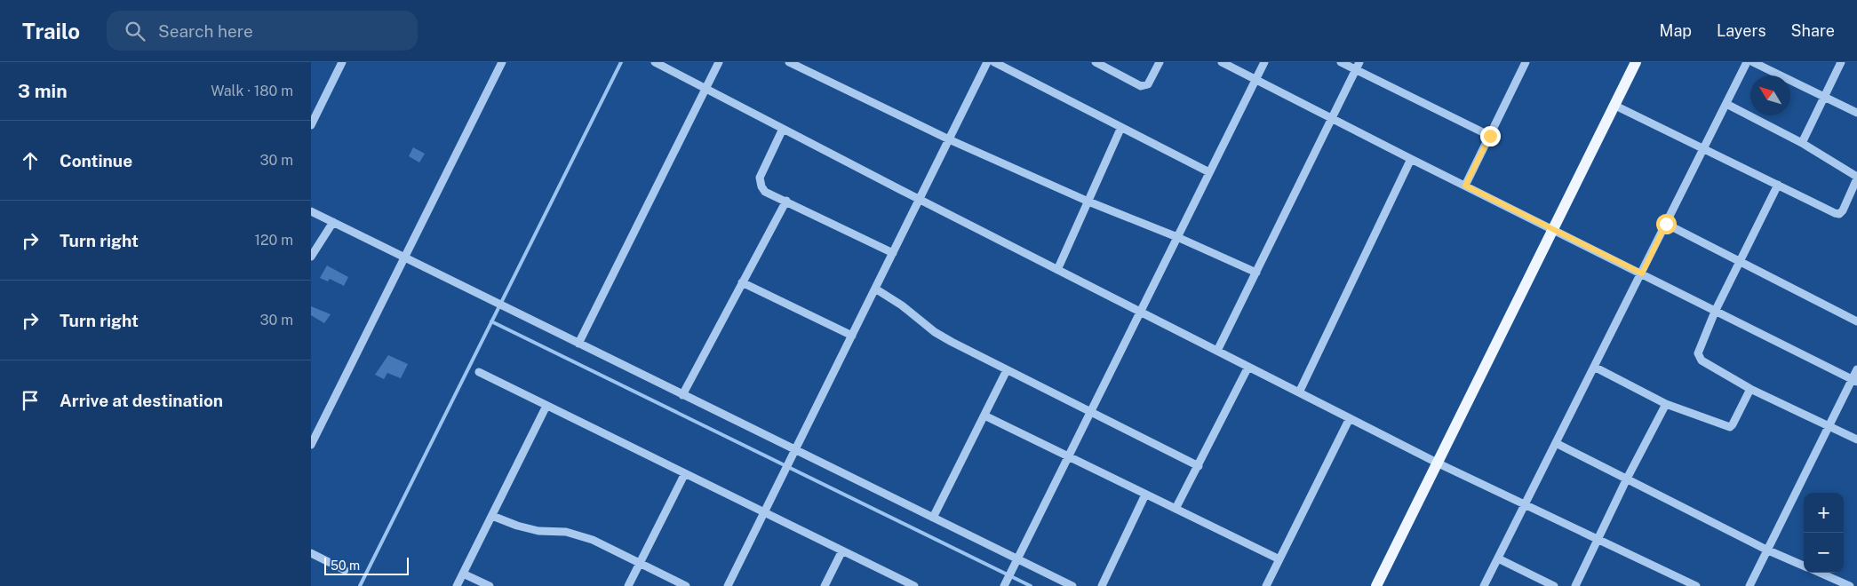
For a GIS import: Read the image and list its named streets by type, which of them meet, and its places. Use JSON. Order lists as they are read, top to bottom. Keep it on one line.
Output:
{"scale_bar":"50 m","north":"top left","page":{"header":"Trailo","search":"Search here","nav":["Map","Layers","Share"],"heading":["3 min","Walk · 180 m"],"list":[["Continue","30 m"],["Turn right","120 m"],["Turn right","30 m"],"Arrive at destination"],"map_buttons":["+","−"],"scale":"50 m"}}
